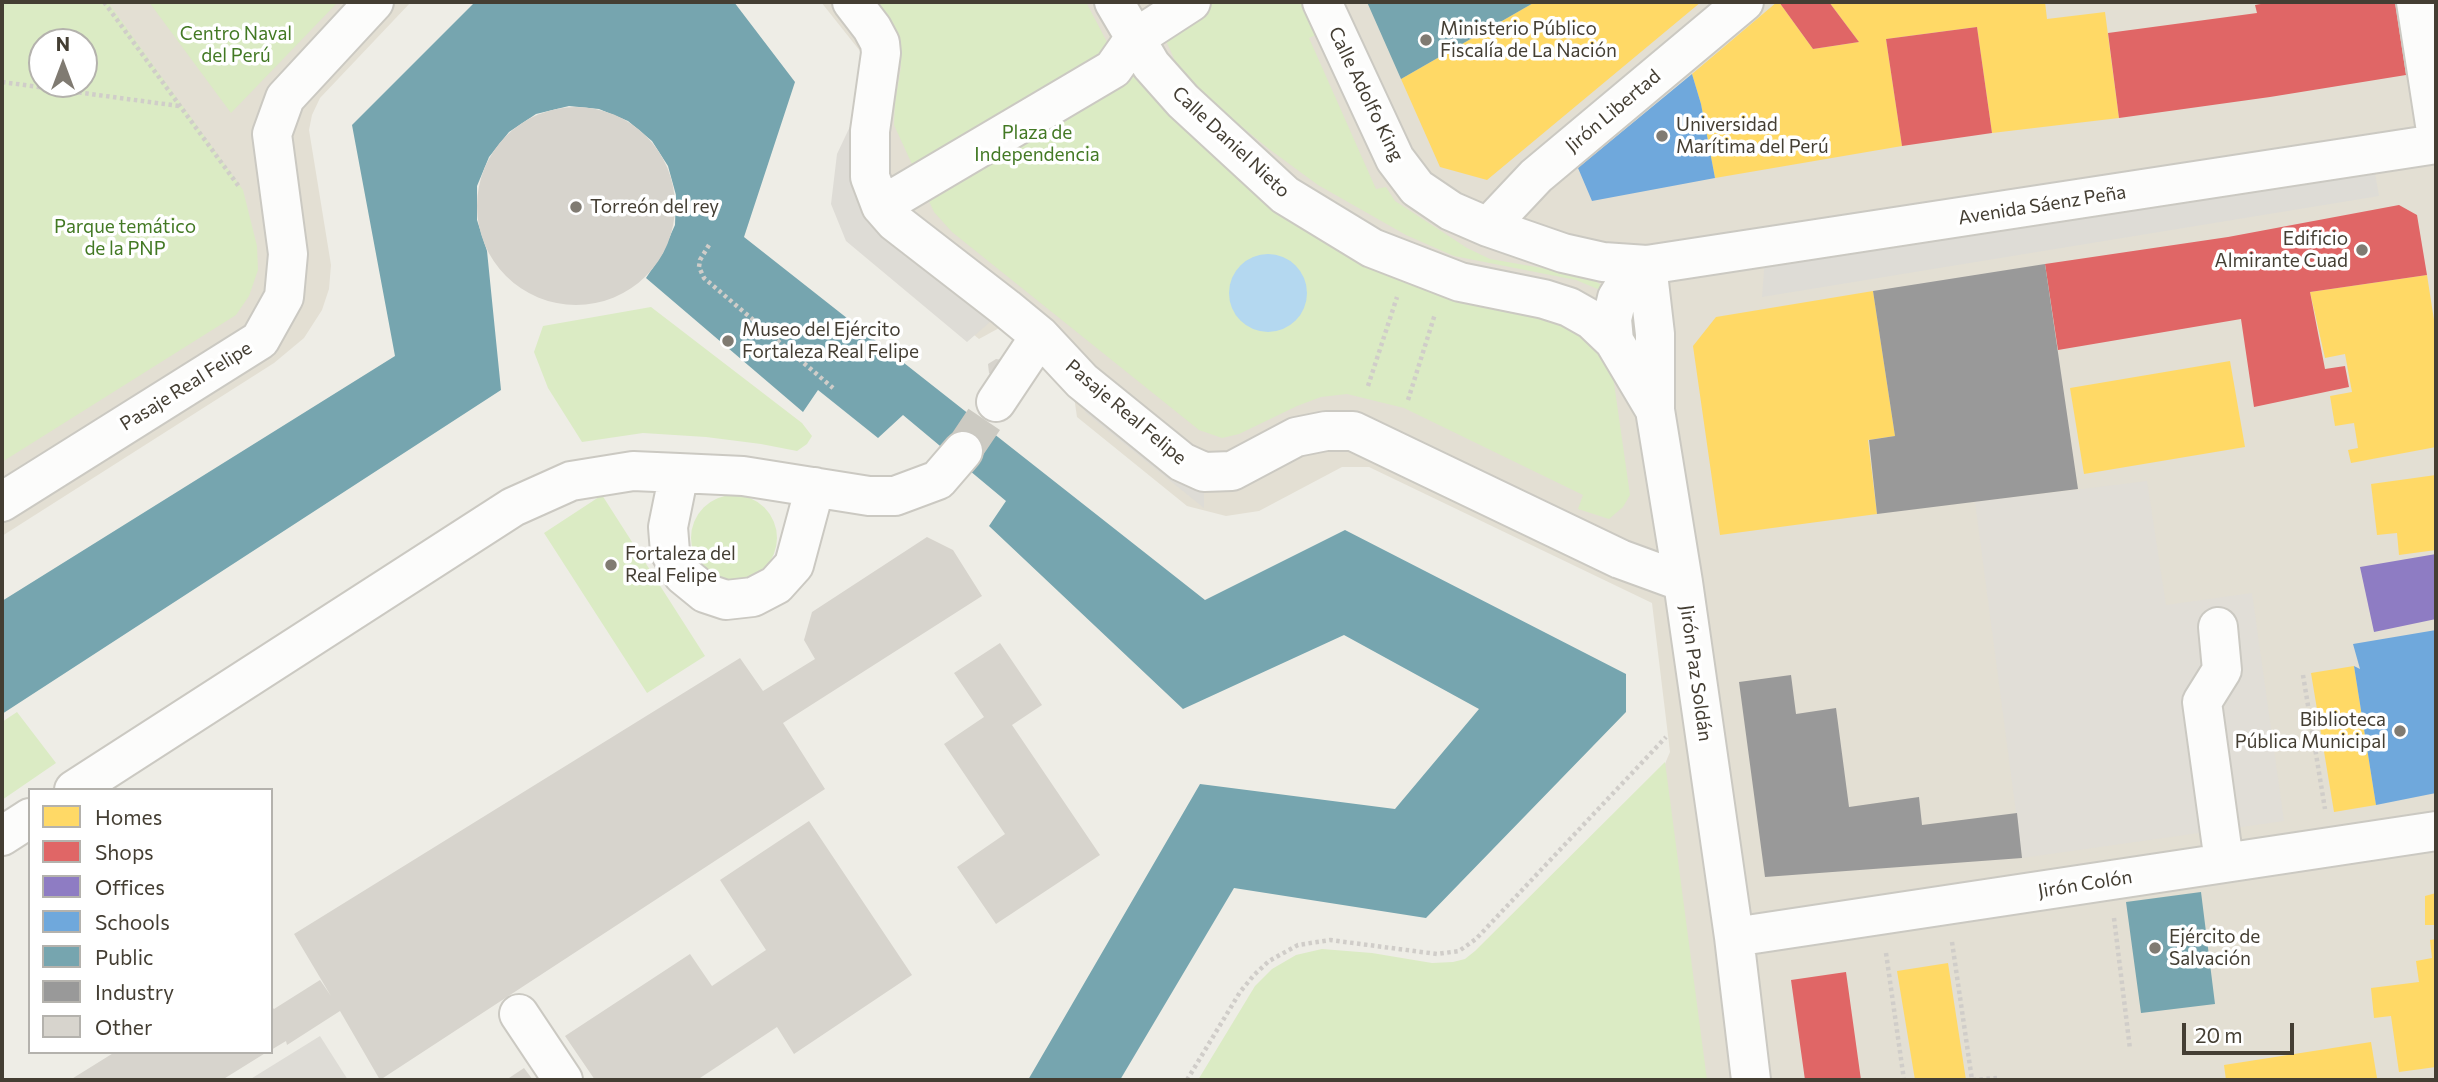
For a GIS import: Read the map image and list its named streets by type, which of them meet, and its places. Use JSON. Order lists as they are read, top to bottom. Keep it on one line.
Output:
{"streets":{"street":["Calle Adolfo King","Jirón Libertad","Calle Daniel Nieto","Avenida Sáenz Peña","Pasaje Real Felipe","Jirón Paz Soldán","Jirón Colón"]},"crossings":[["Calle Adolfo King","Jirón Libertad"],["Calle Adolfo King","Avenida Sáenz Peña"],["Calle Adolfo King","Jirón Paz Soldán"],["Calle Daniel Nieto","Jirón Paz Soldán"],["Avenida Sáenz Peña","Jirón Paz Soldán"],["Pasaje Real Felipe","Jirón Paz Soldán"],["Jirón Paz Soldán","Jirón Colón"]],"parks":["Centro Naval del Perú","Plaza de Independencia","Parque temático de la PNP"],"places":["Ministerio Público Fiscalía de La Nación","Universidad Marítima del Perú","Torreón del rey","Edificio Almirante Cuad","Museo del Ejército Fortaleza Real Felipe","Fortaleza del Real Felipe","Biblioteca Pública Municipal","Ejército de Salvación"],"legend":["Homes","Shops","Offices","Schools","Public","Industry","Other"],"scale_bar":"20 m","north":"top"}
